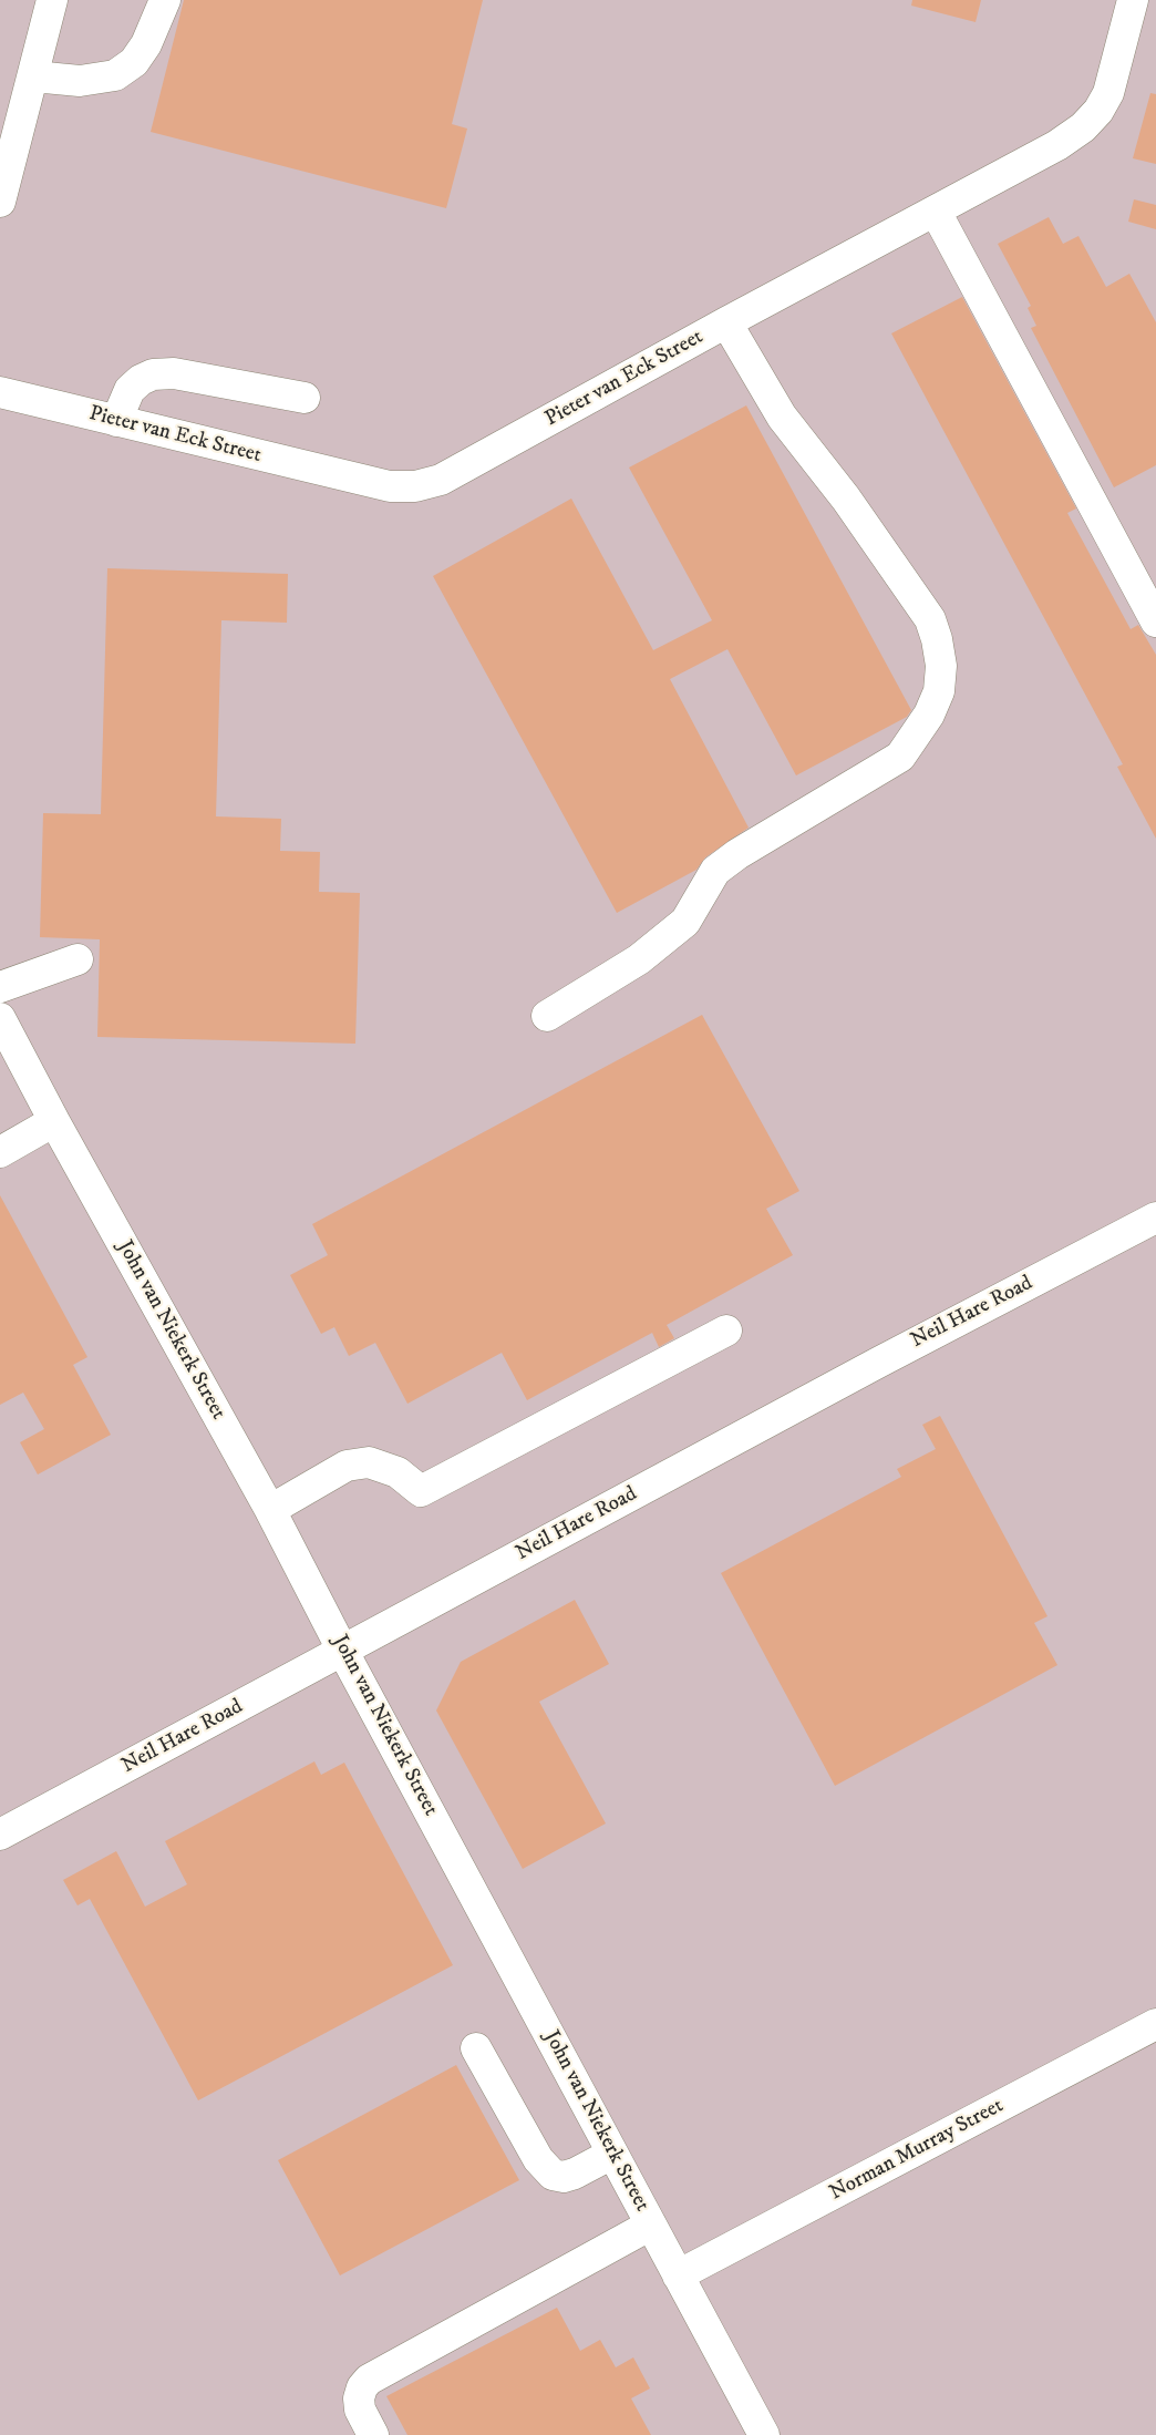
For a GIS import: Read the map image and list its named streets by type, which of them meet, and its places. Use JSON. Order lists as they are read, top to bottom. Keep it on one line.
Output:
{"streets":{"street":["Pieter van Eck Street","Neil Hare Road","John van Niekerk Street","Norman Murray Street"]},"crossings":[["Neil Hare Road","John van Niekerk Street"],["John van Niekerk Street","Norman Murray Street"]]}
